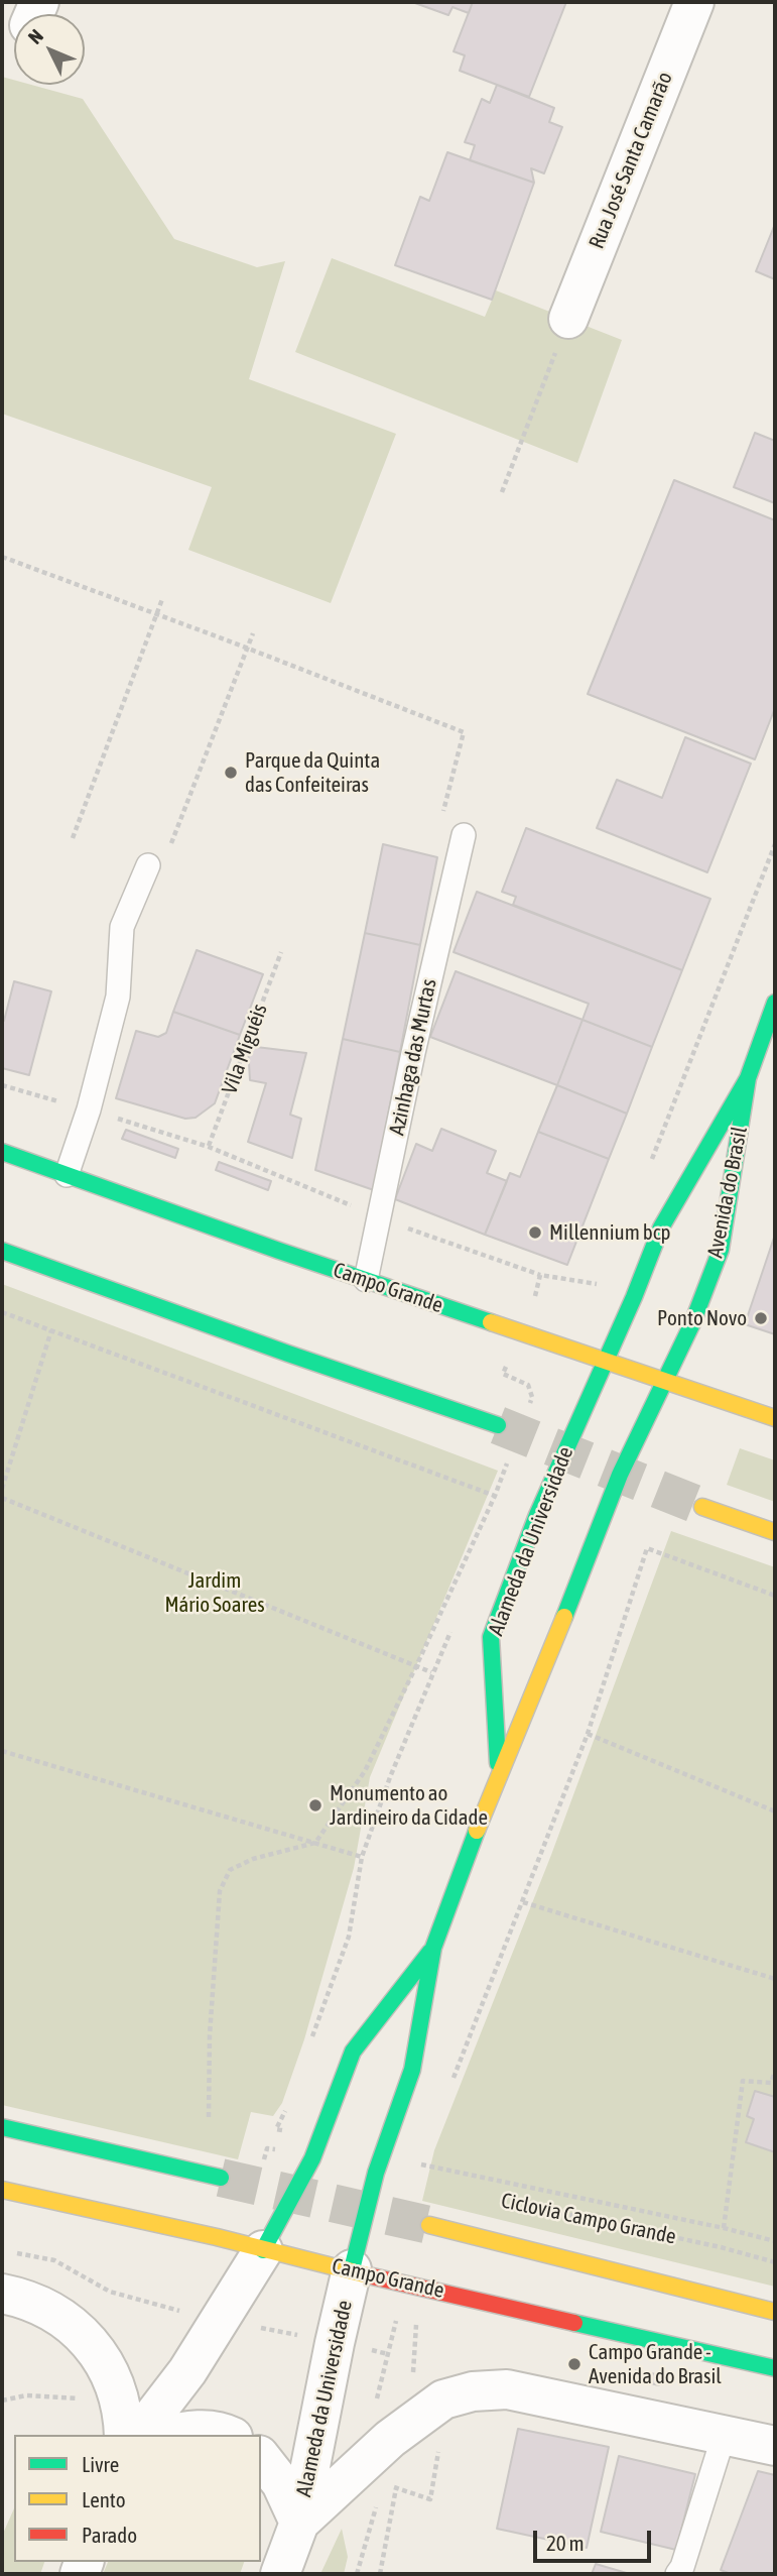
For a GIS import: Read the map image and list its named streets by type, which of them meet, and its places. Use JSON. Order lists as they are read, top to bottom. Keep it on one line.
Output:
{"streets":{"main road":["Avenida do Brasil","Campo Grande","Alameda da Universidade"],"street":["Rua José Santa Camarão"],"lane":["Azinhaga das Murtas"],"path":["Vila Miguéis","Ciclovia Campo Grande"]},"crossings":[["Azinhaga das Murtas","Campo Grande"],["Avenida do Brasil","Campo Grande"],["Avenida do Brasil","Alameda da Universidade"],["Campo Grande","Alameda da Universidade"]],"parks":["Jardim Mário Soares"],"places":["Parque da Quinta das Confeiteiras","Millennium bcp","Ponto Novo","Monumento ao Jardineiro da Cidade","Campo Grande - Avenida do Brasil"],"legend":["Livre","Lento","Parado"],"scale_bar":"20 m","north":"top left"}
